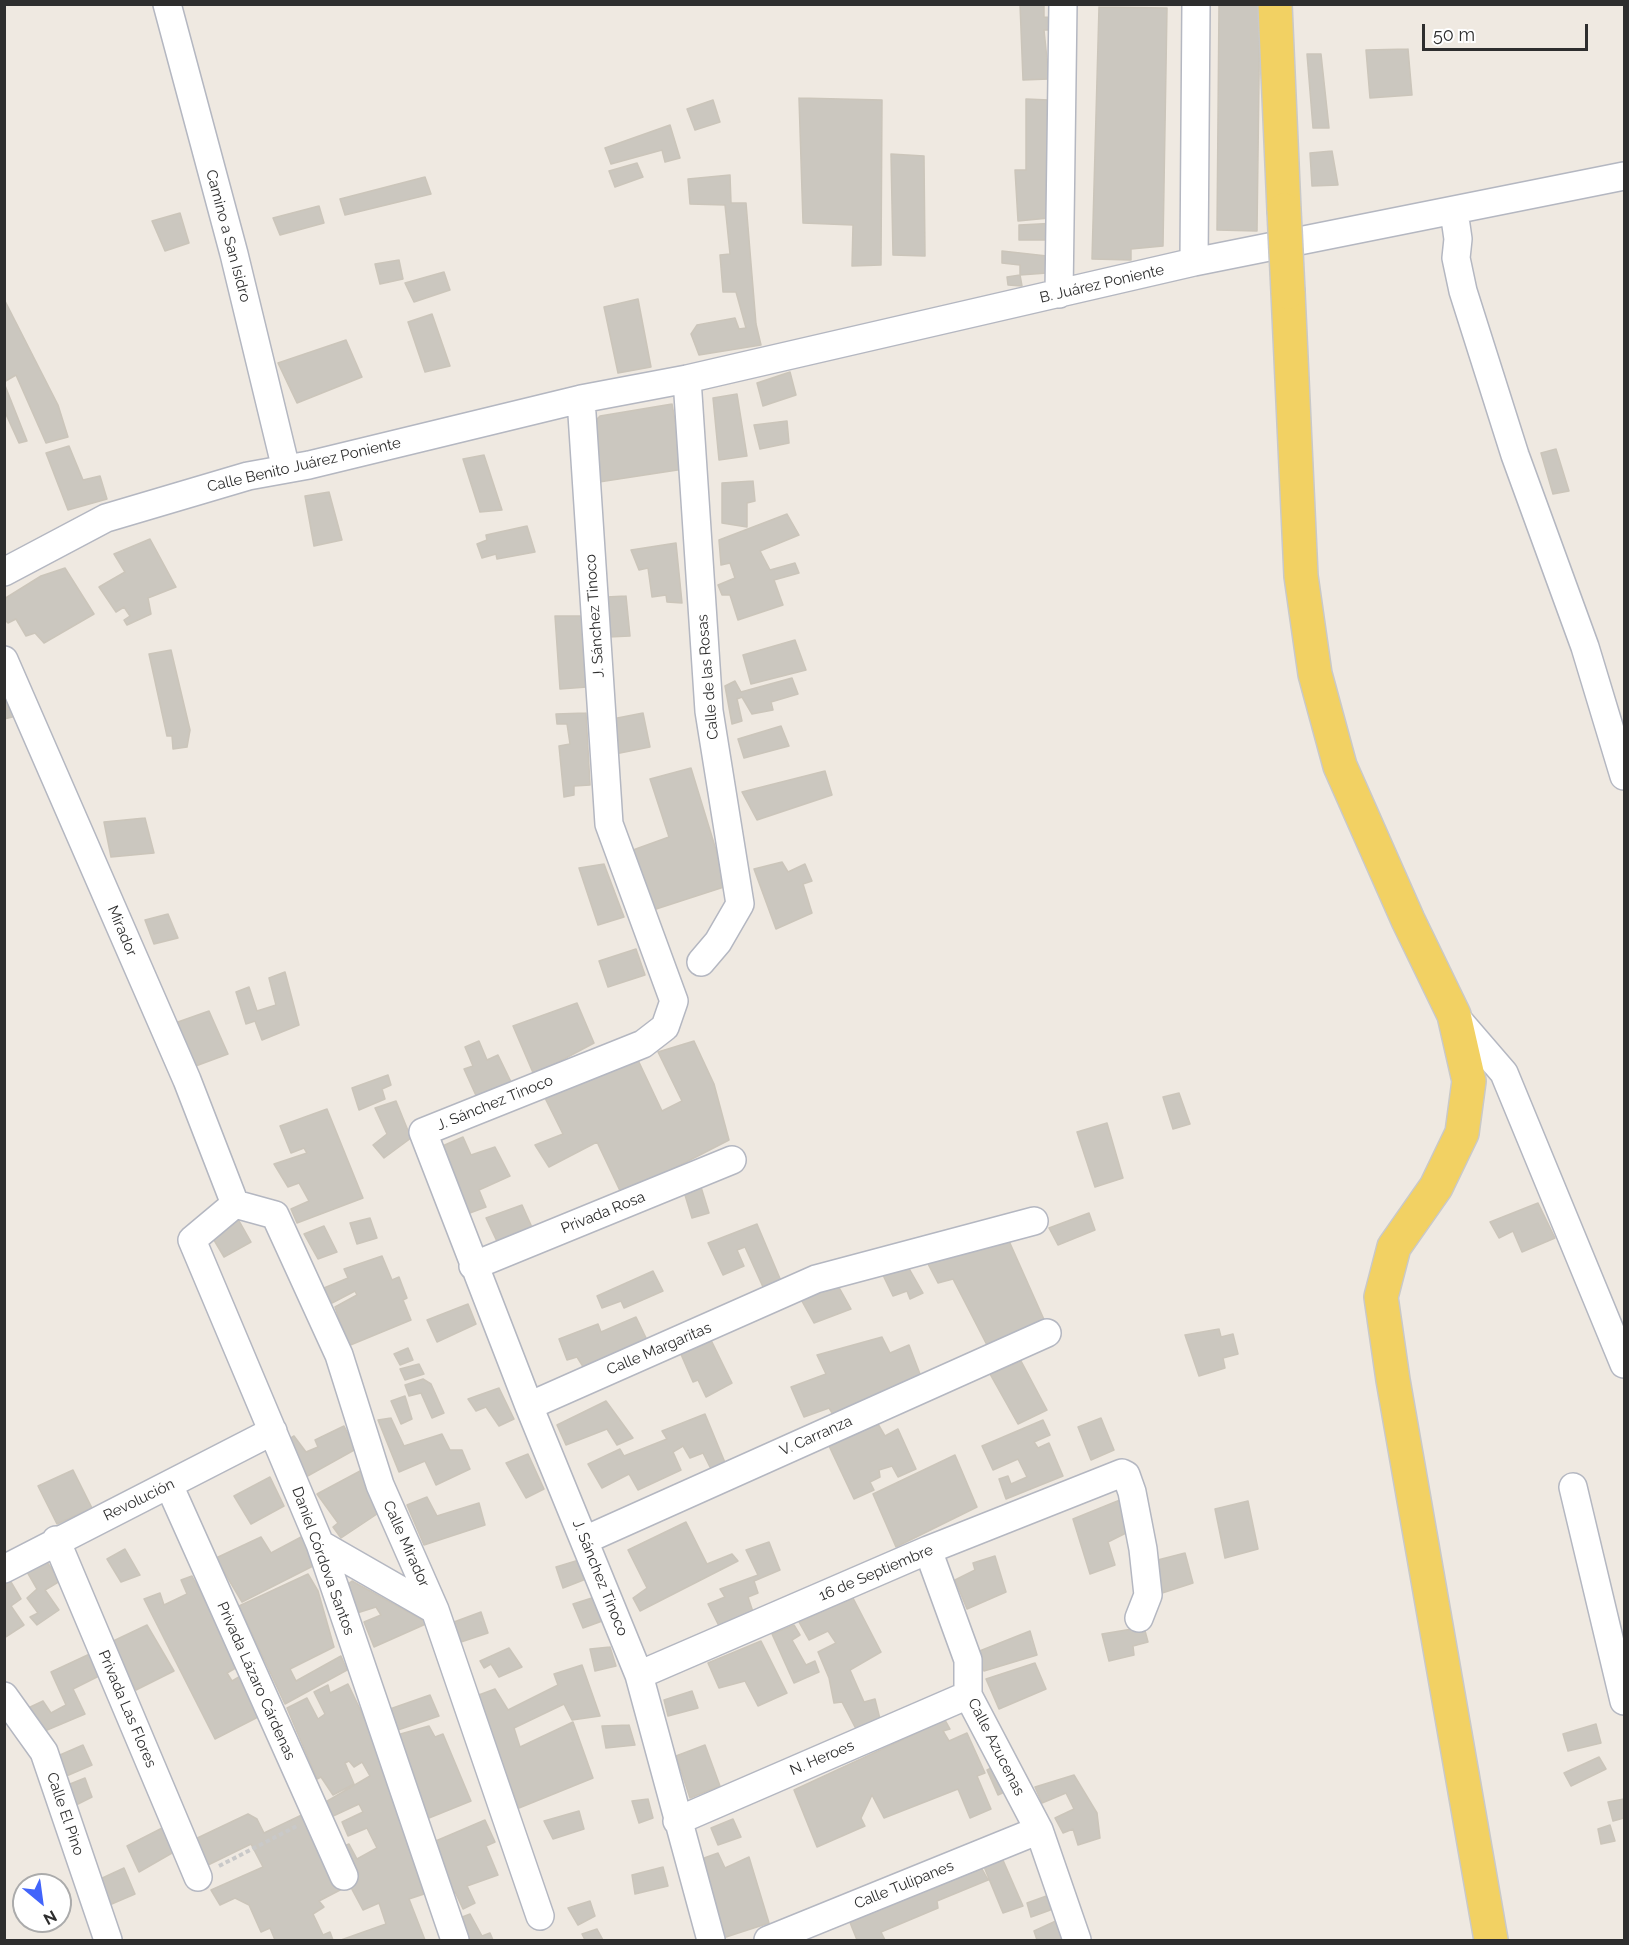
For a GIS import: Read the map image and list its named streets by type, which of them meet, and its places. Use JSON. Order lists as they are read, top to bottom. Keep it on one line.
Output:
{"streets":{"street":["Camino a San Isidro","B. Juárez Poniente","Calle Benito Juárez Poniente","J. Sánchez Tinoco","Calle de las Rosas","Mirador","Privada Rosa","Calle Margaritas","V. Carranza","Revolución","Calle Mirador","Daniel Córdova Santos","16 de Septiembre","Privada Lázaro Cárdenas","Privada Las Flores","Calle Azucenas","N. Heroes","Calle El Pino","Calle Tulipanes"]},"crossings":[["Camino a San Isidro","Calle Benito Juárez Poniente"],["B. Juárez Poniente","Calle Benito Juárez Poniente"],["B. Juárez Poniente","J. Sánchez Tinoco"],["B. Juárez Poniente","Calle de las Rosas"],["Calle Benito Juárez Poniente","J. Sánchez Tinoco"],["J. Sánchez Tinoco","Privada Rosa"],["J. Sánchez Tinoco","Calle Margaritas"],["J. Sánchez Tinoco","V. Carranza"],["J. Sánchez Tinoco","16 de Septiembre"],["J. Sánchez Tinoco","N. Heroes"],["Mirador","Calle Mirador"],["Mirador","Daniel Córdova Santos"],["Revolución","Daniel Córdova Santos"],["Revolución","Privada Lázaro Cárdenas"],["Revolución","Privada Las Flores"],["Calle Mirador","Daniel Córdova Santos"],["16 de Septiembre","Calle Azucenas"],["Calle Azucenas","N. Heroes"],["Calle Azucenas","Calle Tulipanes"]],"scale_bar":"50 m","north":"bottom right"}
